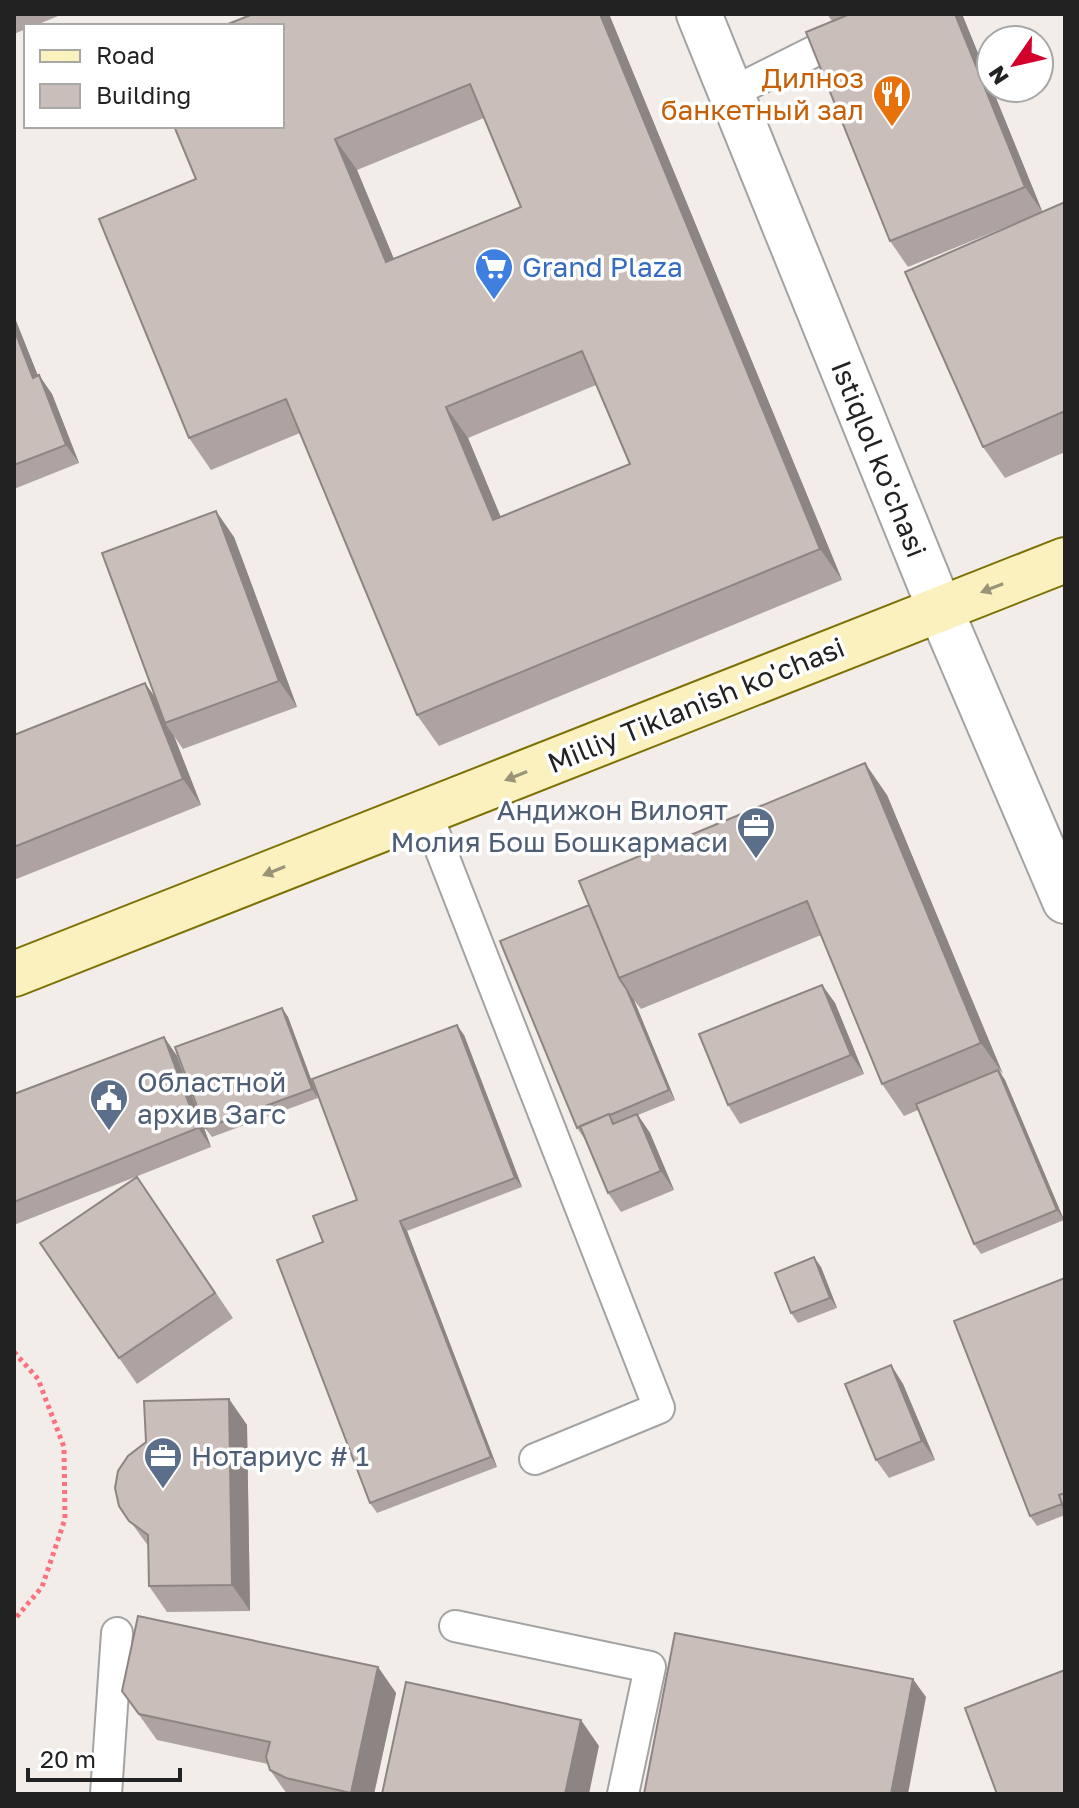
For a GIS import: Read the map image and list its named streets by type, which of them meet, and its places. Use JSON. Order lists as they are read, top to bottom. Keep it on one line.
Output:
{"streets":{"street":["Istiqlol ko'chasi","Milliy Tiklanish ko'chasi"]},"crossings":[["Istiqlol ko'chasi","Milliy Tiklanish ko'chasi"]],"one_way":["Milliy Tiklanish ko'chasi"],"places":{"restaurant":["Дилноз банкетный зал"],"supermarket":["Grand Plaza"],"office":["Андижон Вилоят Молия Бош Бошкармаси","Нотариус # 1"],"public building":["Областной архив Загс"]},"legend":["Road","Building"],"scale_bar":"20 m","north":"bottom left"}
